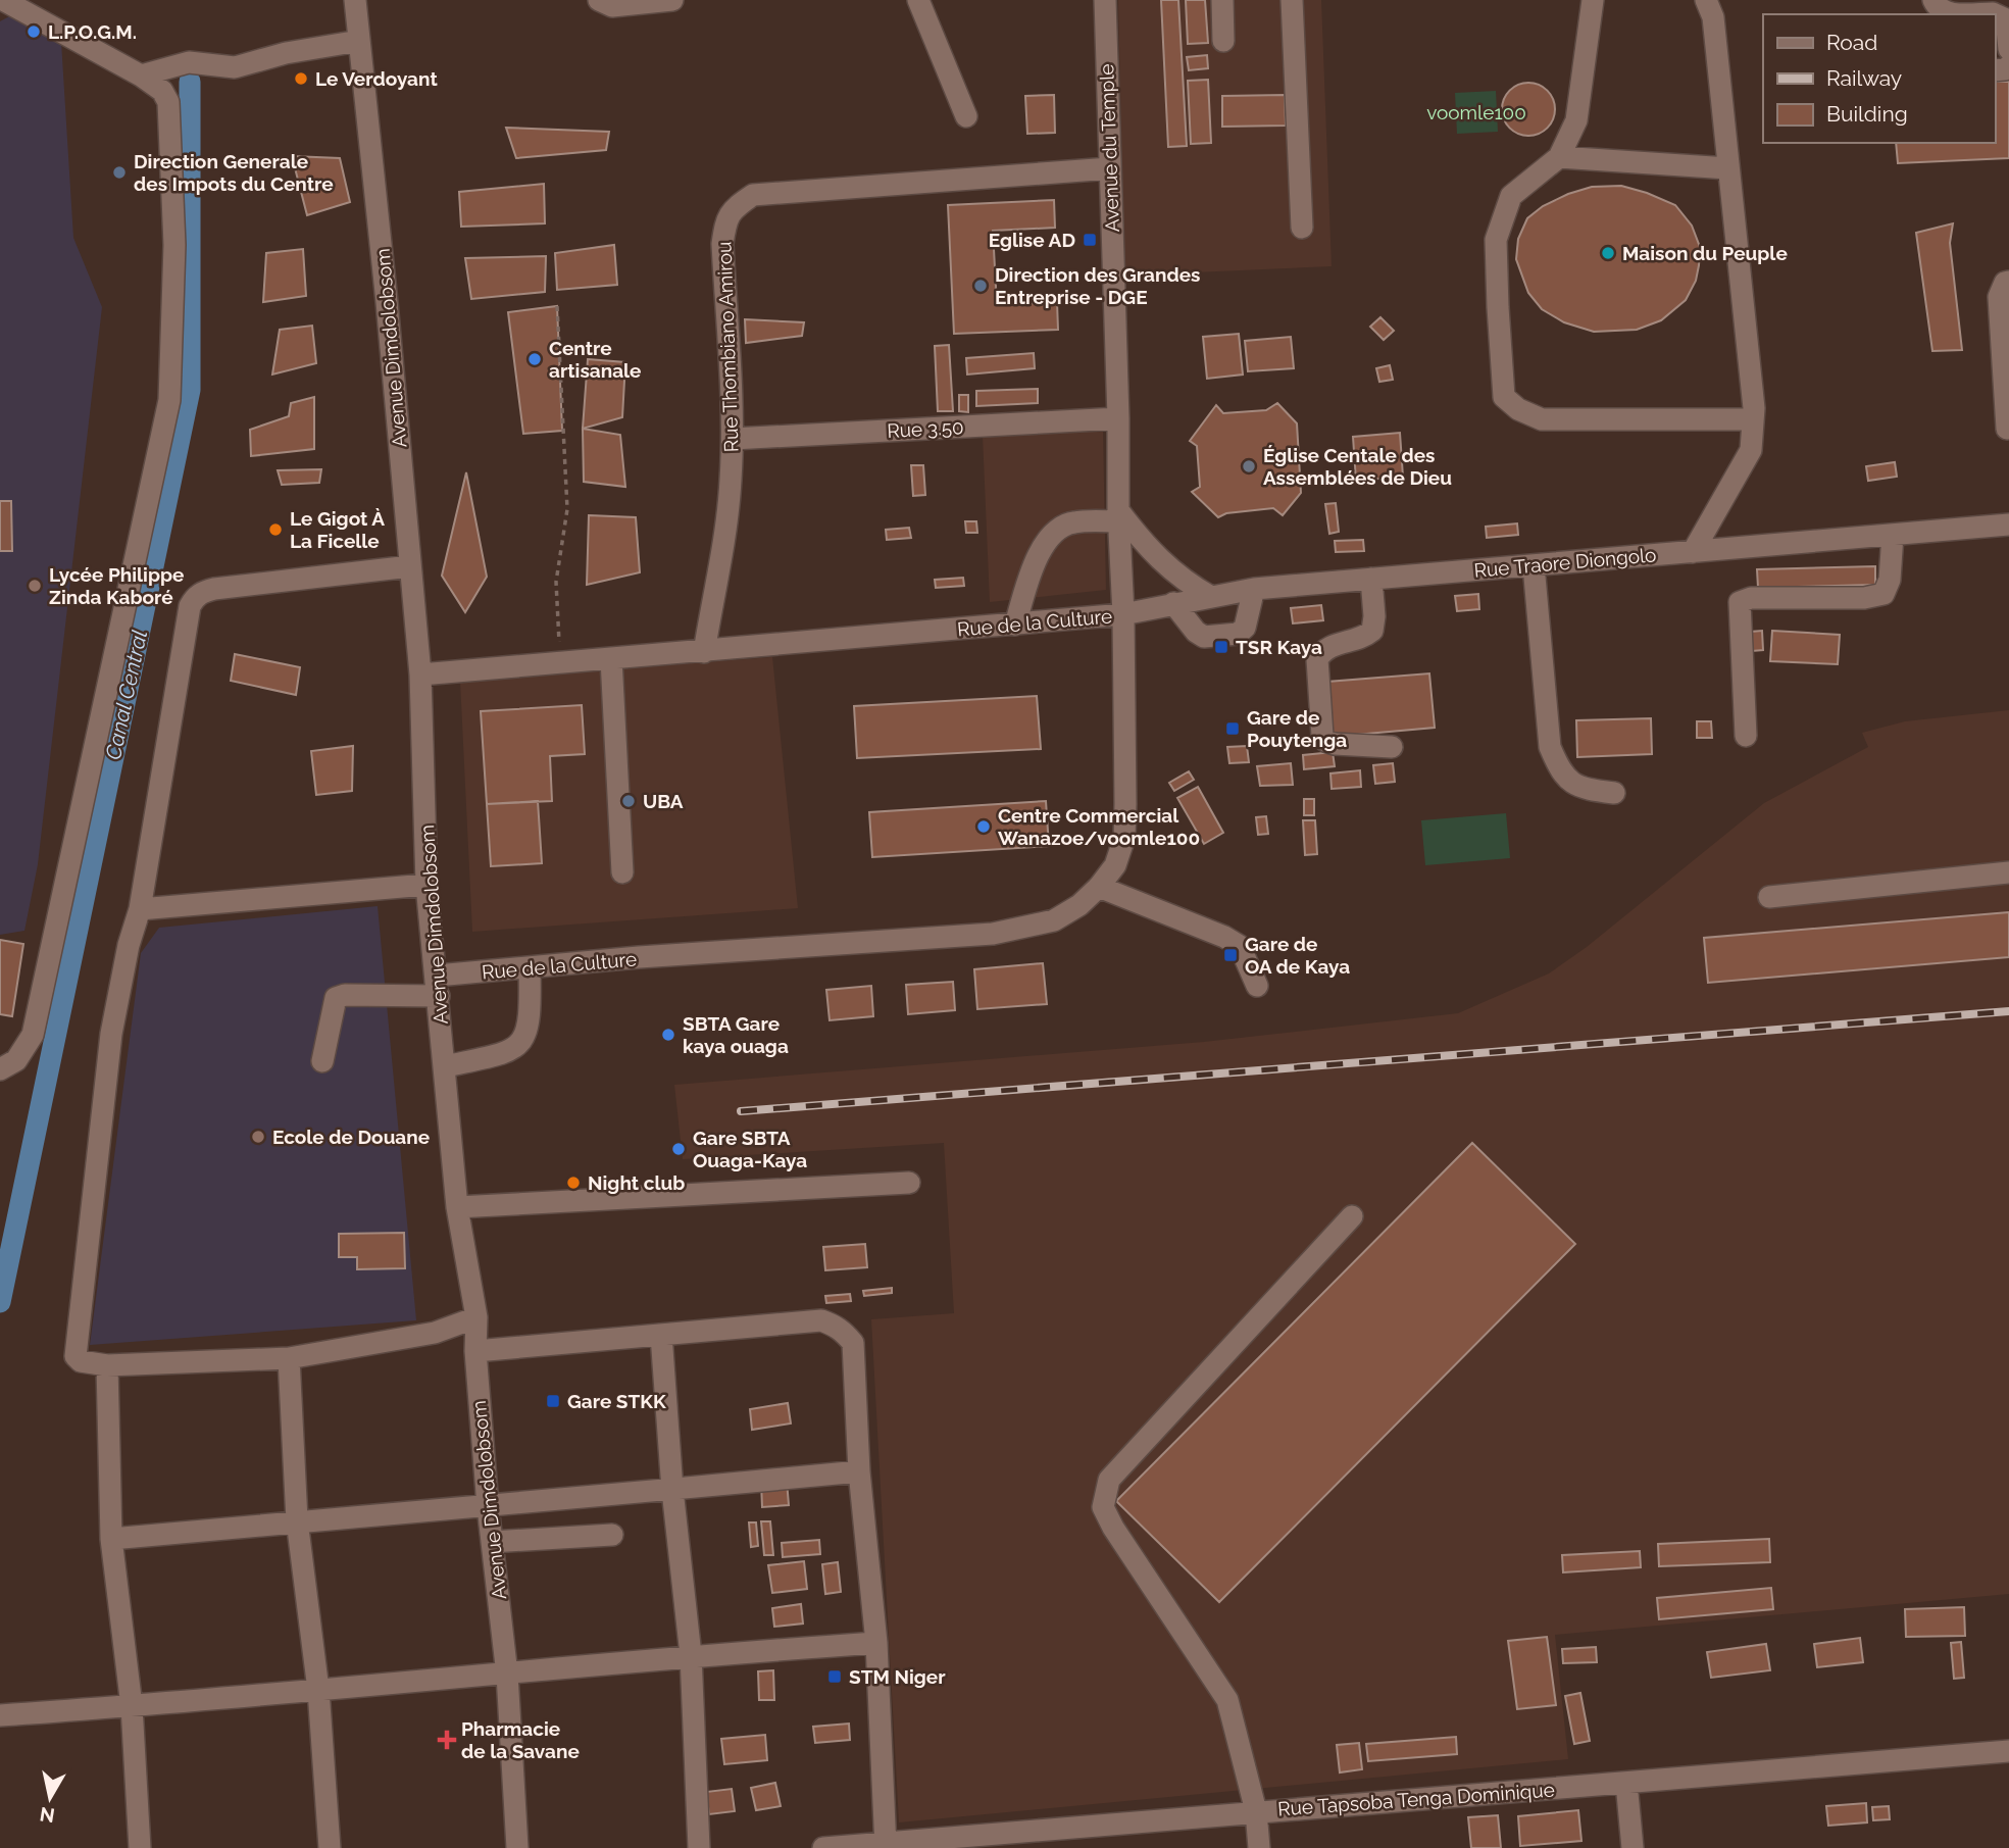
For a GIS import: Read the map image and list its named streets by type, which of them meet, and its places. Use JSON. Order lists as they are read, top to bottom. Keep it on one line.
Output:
{"streets":{"street":["Avenue du Temple","Rue Thombiano Amirou","Avenue Dimdolobsom","Rue 3.50","Rue Traore Diongolo","Rue de la Culture","Rue Tapsoba Tenga Dominique"]},"crossings":[["Avenue du Temple","Rue Thombiano Amirou"],["Avenue du Temple","Rue 3.50"],["Avenue du Temple","Rue Traore Diongolo"],["Avenue du Temple","Rue de la Culture"],["Rue Thombiano Amirou","Rue 3.50"],["Rue Thombiano Amirou","Rue de la Culture"],["Avenue Dimdolobsom","Rue de la Culture"],["Rue Traore Diongolo","Rue de la Culture"]],"water":["Canal Central"],"parks":["voomle100"],"places":{"other":["L.P.O.G.M.","Le Verdoyant","Direction Generale des Impots du Centre","Maison du Peuple","Direction des Grandes Entreprise - DGE","Centre artisanale","Église Centale des Assemblées de Dieu","Le Gigot À La Ficelle","Lycée Philippe Zinda Kaboré","UBA","Centre Commercial Wanazoe/voomle100","SBTA Gare kaya ouaga","Ecole de Douane","Gare SBTA Ouaga-Kaya","Night club"],"transit":["Eglise AD","TSR Kaya","Gare de Pouytenga","Gare de OA de Kaya","Gare STKK","STM Niger"],"health":["Pharmacie de la Savane"]},"legend":["Road","Railway","Building"],"north":"bottom"}
